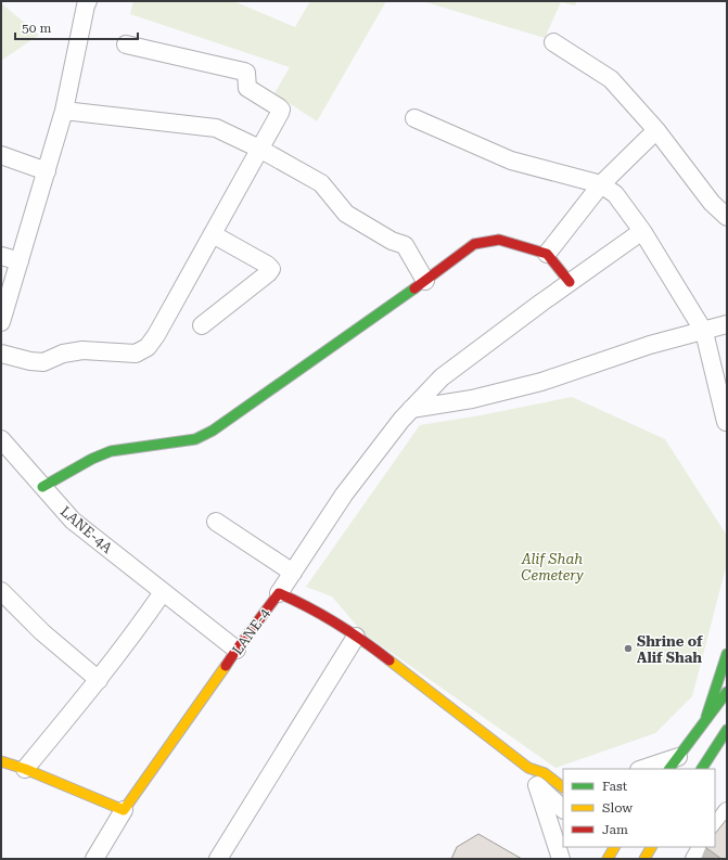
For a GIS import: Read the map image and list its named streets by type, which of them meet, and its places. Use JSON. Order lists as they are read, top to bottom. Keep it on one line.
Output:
{"streets":{"street":["LANE-4A","LANE-4"]},"crossings":[["LANE-4A","LANE-4"]],"parks":["Alif Shah Cemetery"],"places":["Shrine of Alif Shah"],"legend":["Fast","Slow","Jam"],"scale_bar":"50 m"}
